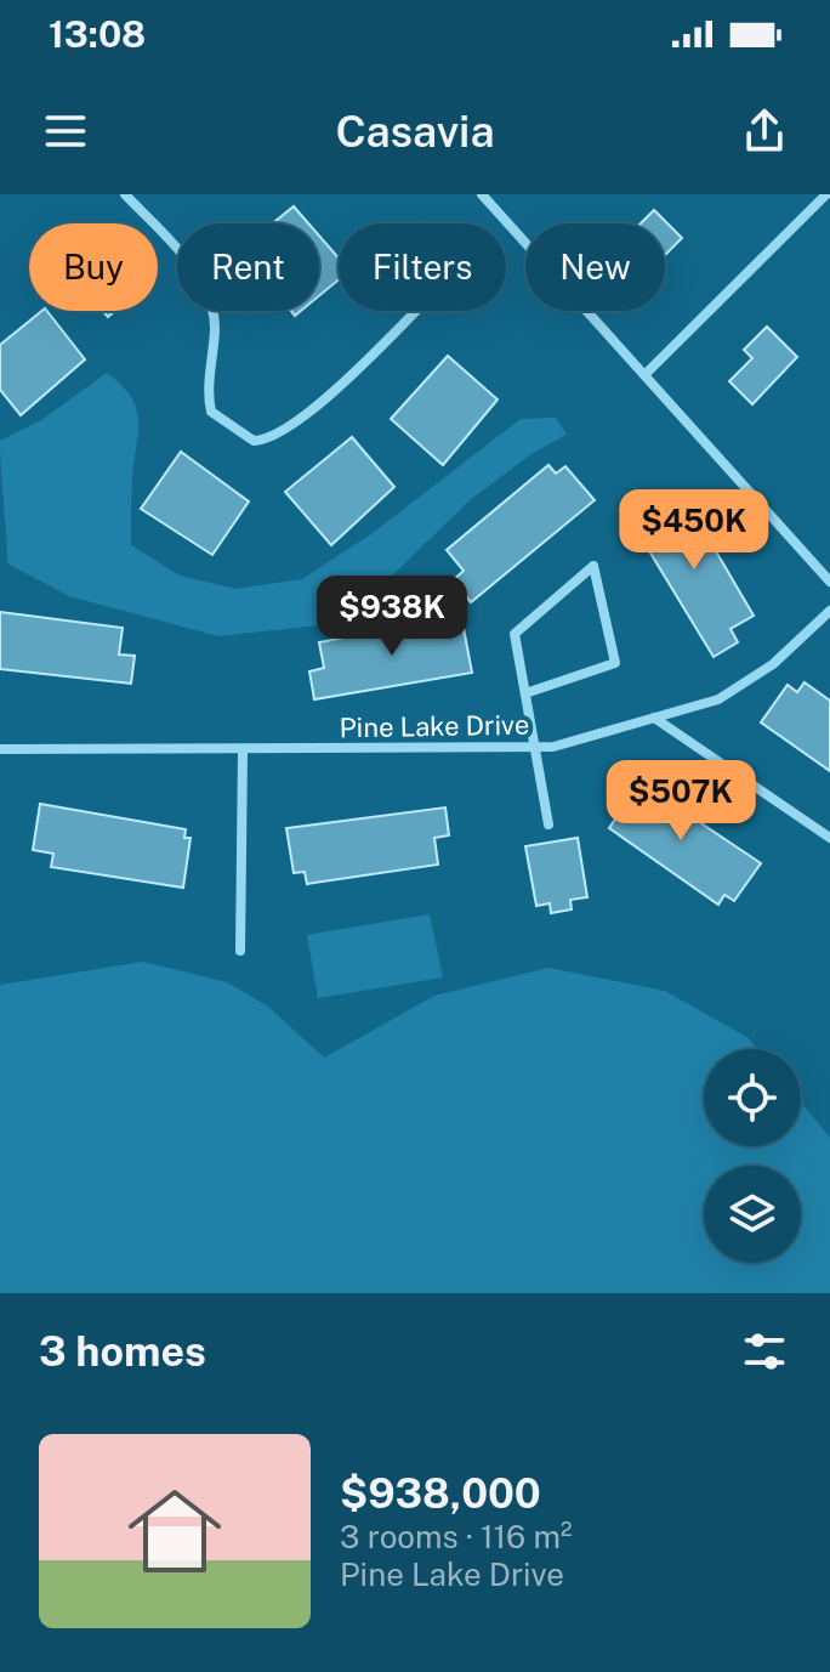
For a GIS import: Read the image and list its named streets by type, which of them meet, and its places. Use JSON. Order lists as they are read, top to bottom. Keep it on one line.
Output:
{"streets":{"street":["Pine Lake Drive"]},"page":{"status":"13:08","header":"Casavia","chip":["Buy","Rent","Filters","New"],"price":["$450K","$938K","$507K"],"heading":"3 homes","list":[{"name":"$938,000","note":"3 rooms · 116 m² · Pine Lake Drive"}]}}
